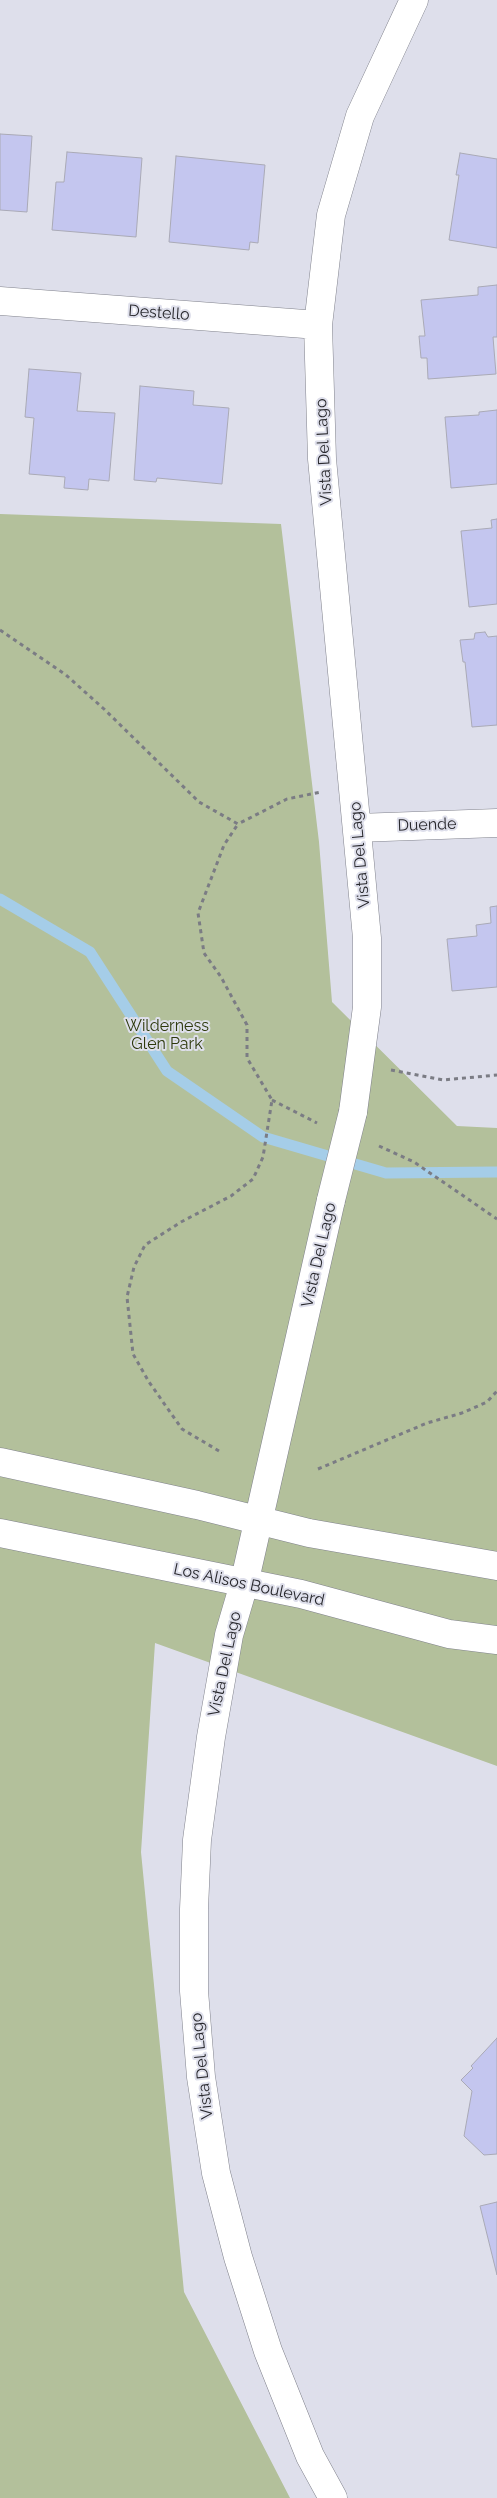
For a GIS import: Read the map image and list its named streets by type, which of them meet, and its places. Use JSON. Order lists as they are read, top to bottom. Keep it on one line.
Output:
{"streets":{"street":["Destello","Vista Del Lago","Duende","Los Alisos Boulevard"]},"crossings":[["Destello","Vista Del Lago"],["Vista Del Lago","Duende"],["Vista Del Lago","Los Alisos Boulevard"]],"parks":["Wilderness Glen Park"]}
